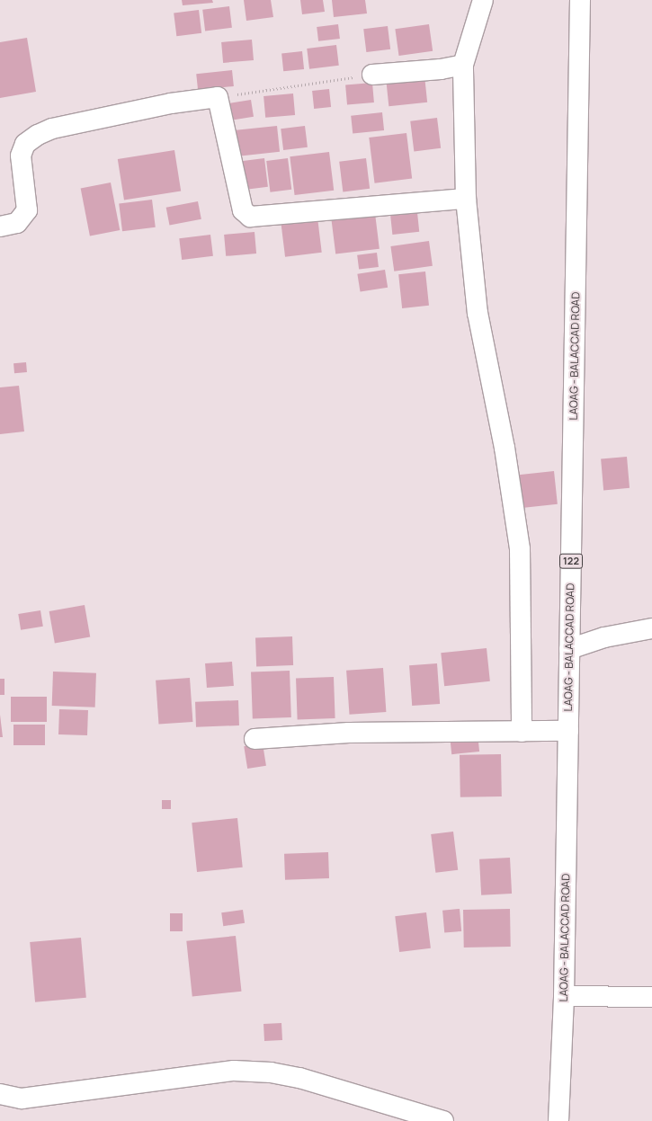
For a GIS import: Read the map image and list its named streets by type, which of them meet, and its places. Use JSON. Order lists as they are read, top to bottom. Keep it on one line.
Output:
{"streets":{"street":["LAOAG - BALACCAD ROAD","122"]}}
